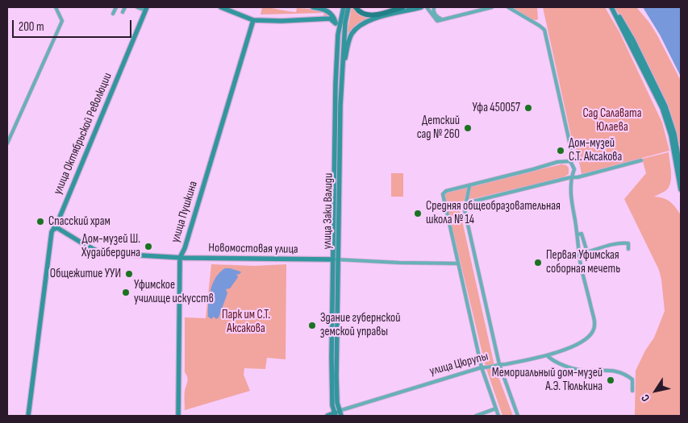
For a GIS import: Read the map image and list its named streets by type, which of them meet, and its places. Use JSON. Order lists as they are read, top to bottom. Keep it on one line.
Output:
{"streets":{"street":["улица Октябрьской Революции","улица Заки Валиди","улица Пушкина","Новомостовая улица","улица Цюрупы"]},"crossings":[["улица Октябрьской Революции","Новомостовая улица"],["улица Заки Валиди","Новомостовая улица"],["улица Заки Валиди","улица Цюрупы"],["улица Пушкина","Новомостовая улица"]],"parks":["Сад Салавата Юлаева","Парк им С.Т. Аксакова"],"places":["Уфа 450057","Детский сад № 260","Дом-музей С.Т. Аксакова","Средняя общеобразовательная школа № 14","Спасский храм","Дом-музей Ш. Худайбердина","Первая Уфимская соборная мечеть","Общежитие УУИ","Уфимское училище искусств","Здание губернской земской управы","Мемориальный дом-музей А.Э. Тюлькина"],"scale_bar":"200 m","north":"bottom left"}
